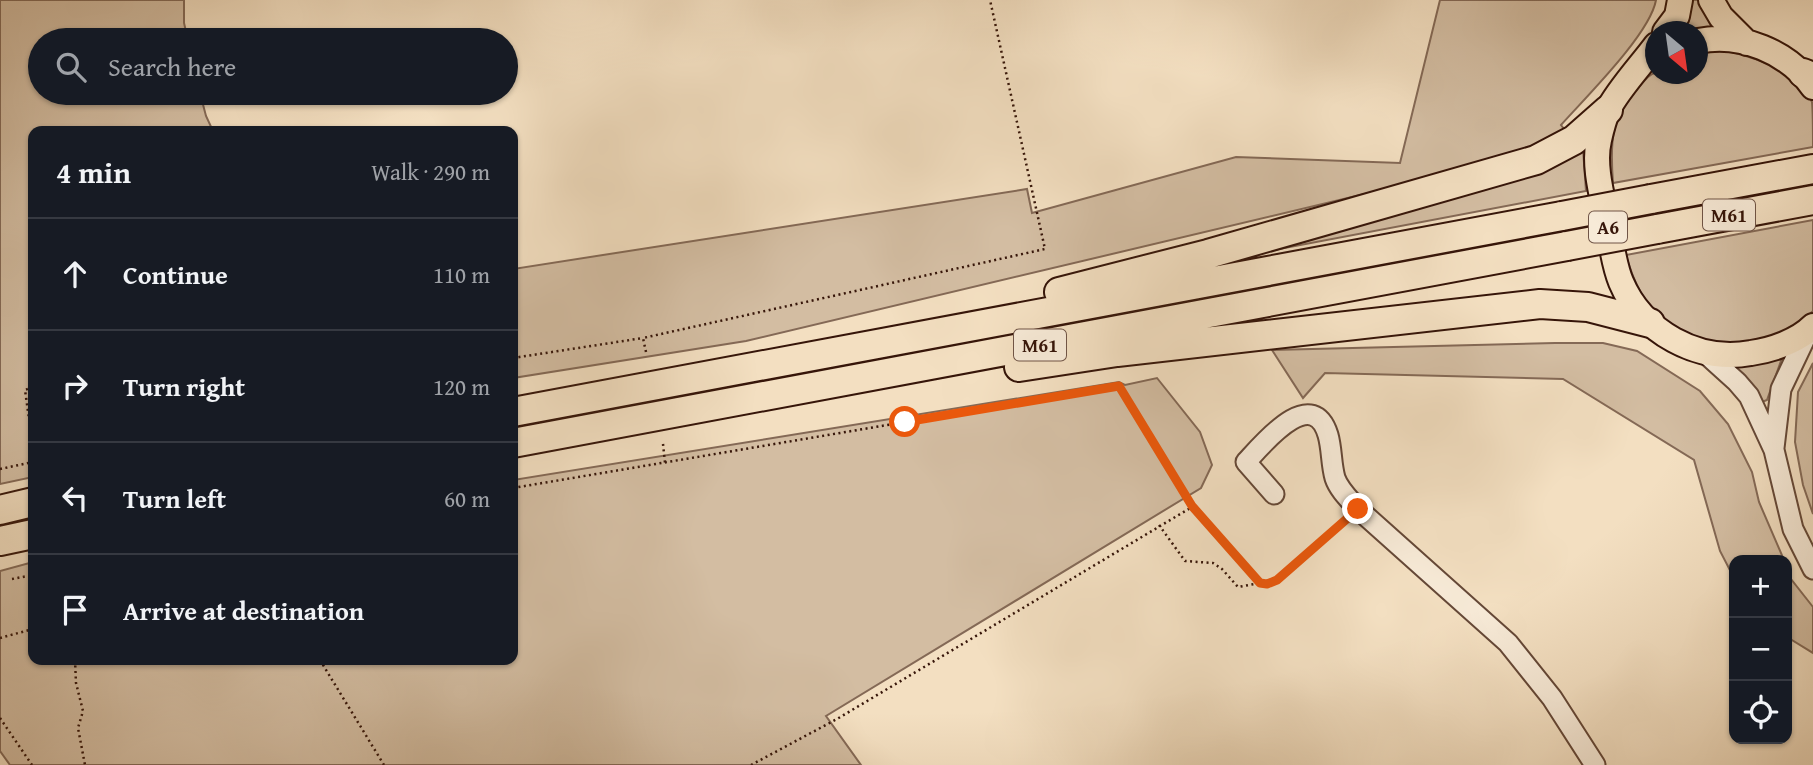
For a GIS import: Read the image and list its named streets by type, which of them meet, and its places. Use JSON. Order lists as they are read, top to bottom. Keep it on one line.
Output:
{"streets":{"highway":["M61"],"main road":["A6"]},"crossings":[["M61","A6"]],"north":"bottom right","page":{"search":"Search here","heading":["4 min","Walk · 290 m"],"list":[["Continue","110 m"],["Turn right","120 m"],["Turn left","60 m"],"Arrive at destination"],"map_buttons":["+","−"]}}
